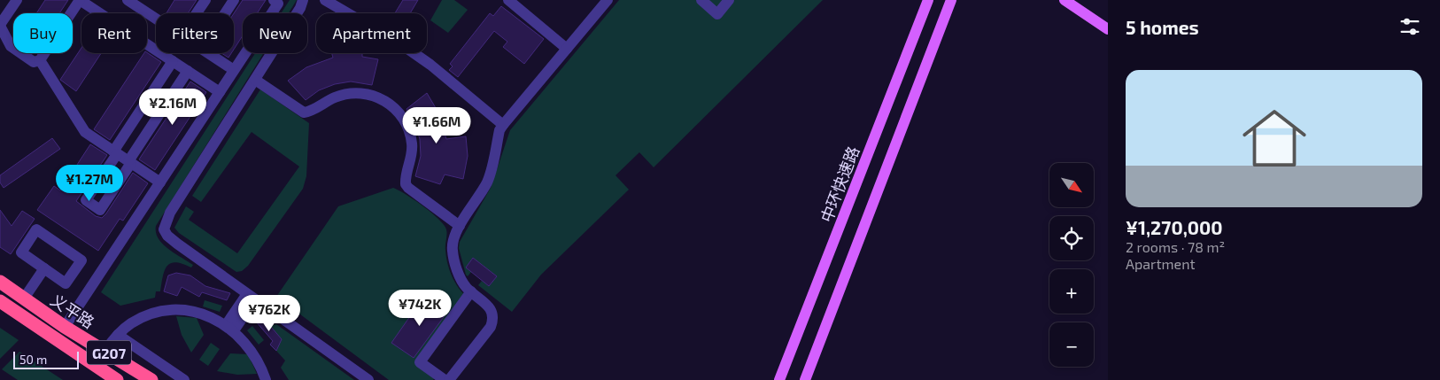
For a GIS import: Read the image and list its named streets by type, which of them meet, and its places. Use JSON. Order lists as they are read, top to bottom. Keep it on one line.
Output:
{"streets":{"highway":["义平路","G207"],"main road":["中环快速路"]},"scale_bar":"50 m","north":"bottom right","page":{"heading":"5 homes","chip":["Buy","Rent","Filters","New","Apartment"],"list":[{"name":"¥1,270,000","note":"2 rooms · 78 m² · Apartment"}],"price":["¥2.16M","¥1.66M","¥1.27M","¥742K","¥762K"],"map_buttons":["+","−"],"scale":"50 m"}}
